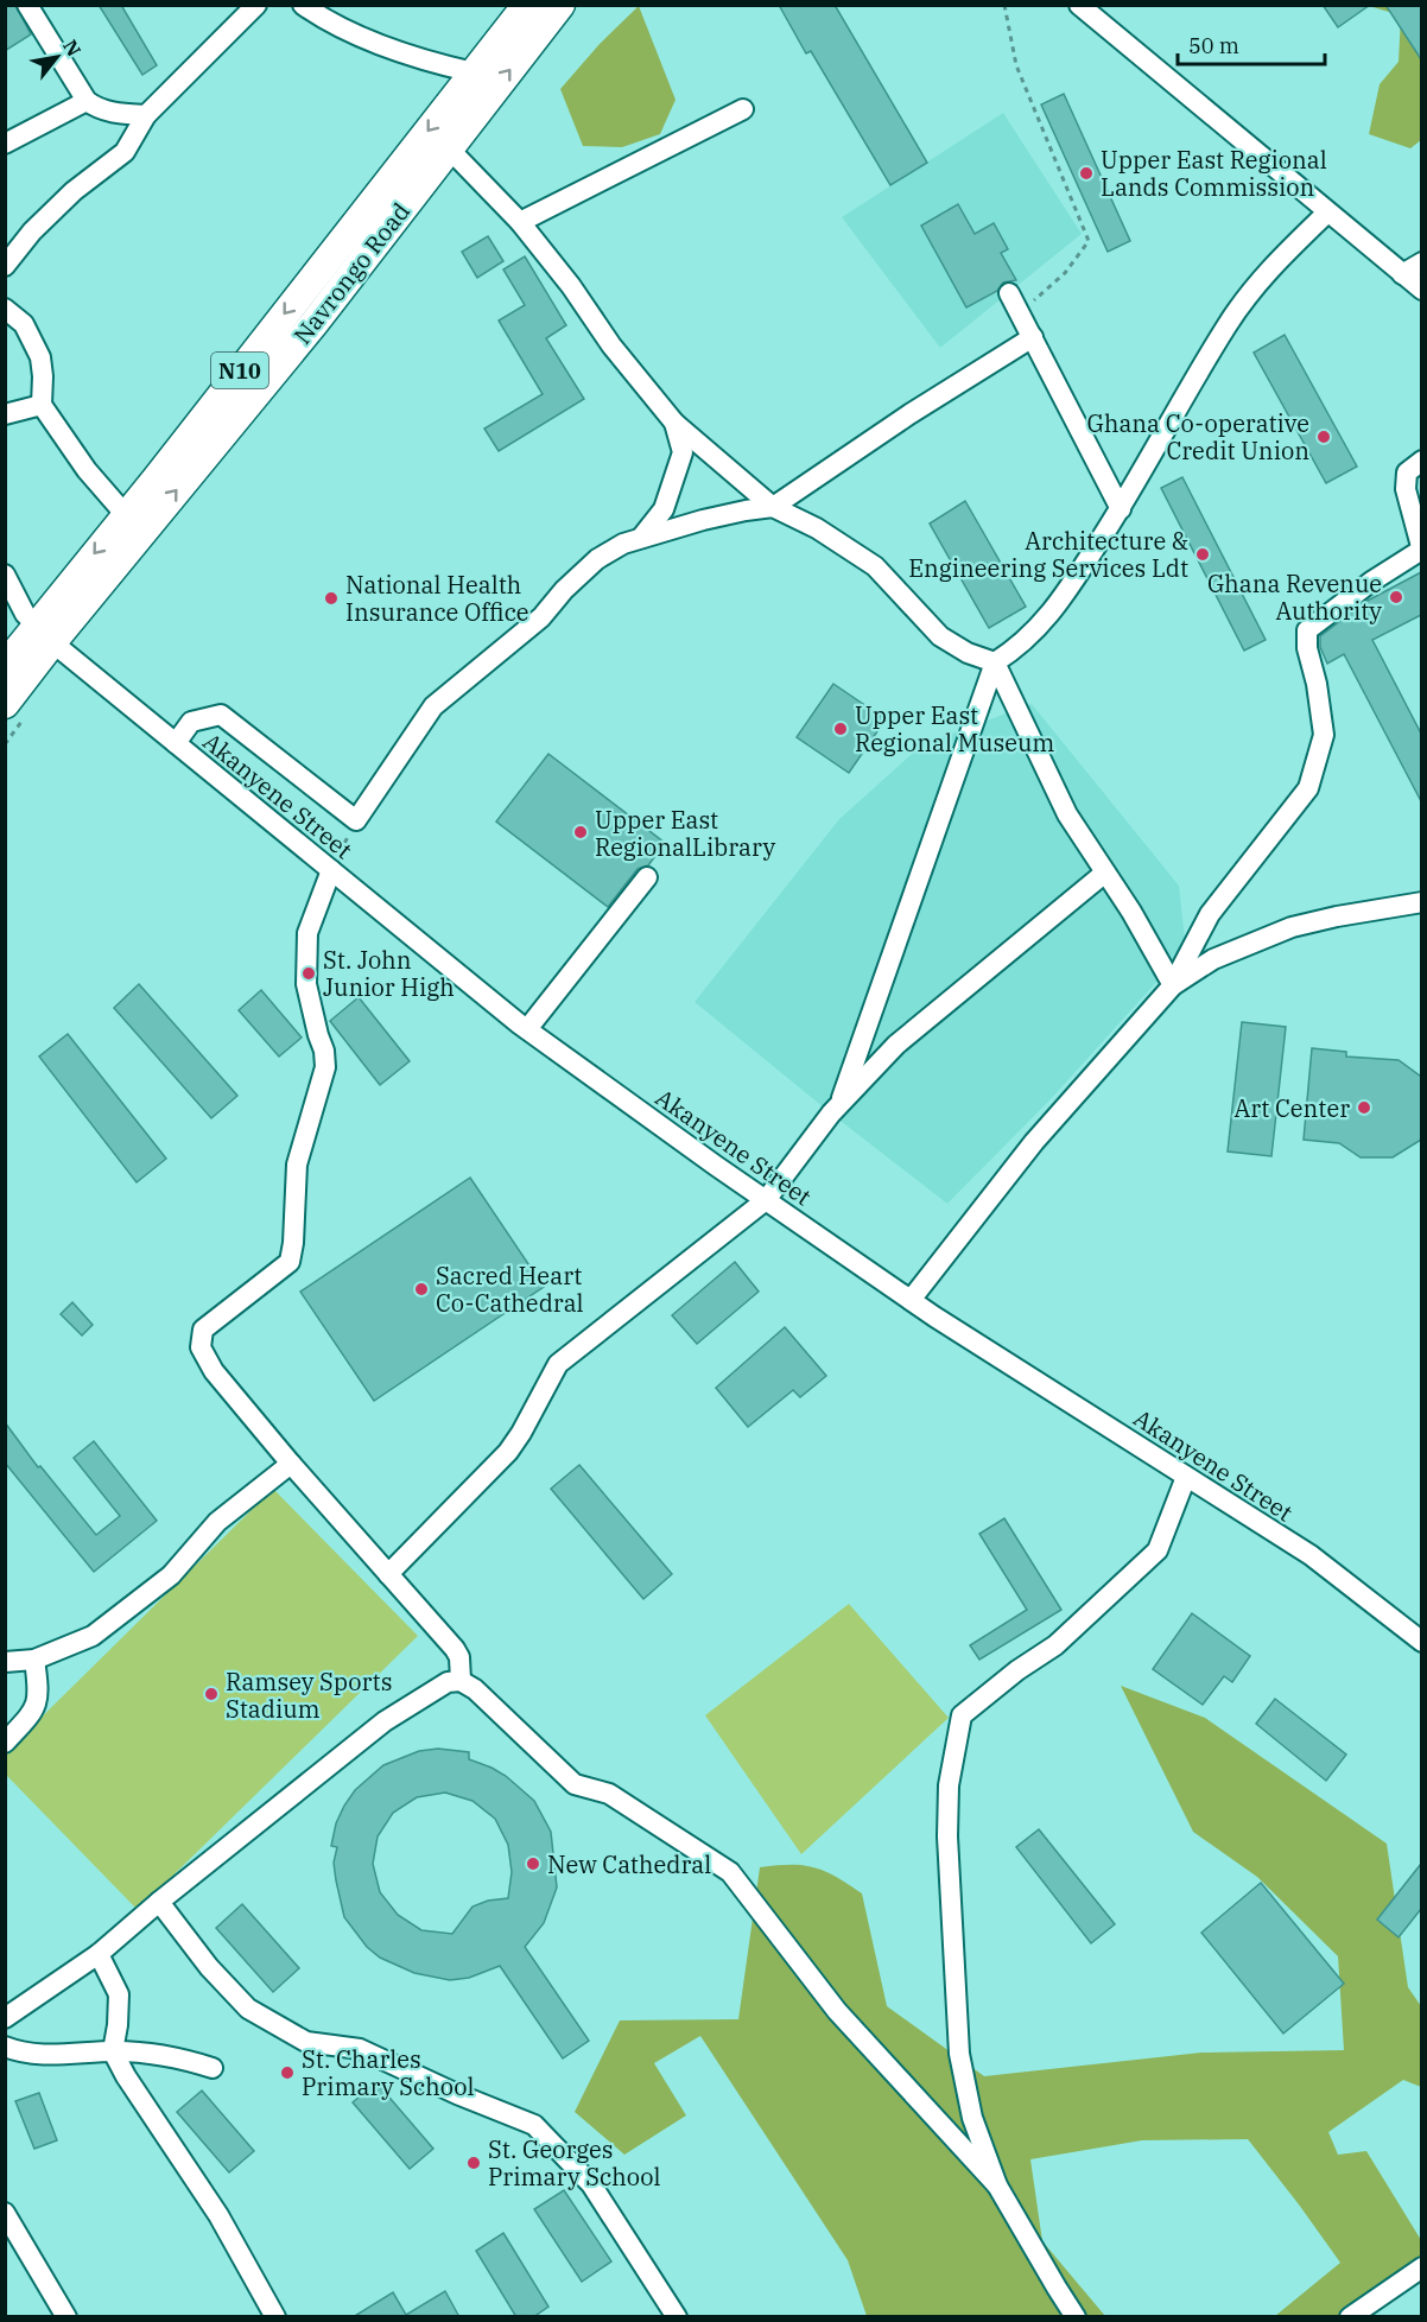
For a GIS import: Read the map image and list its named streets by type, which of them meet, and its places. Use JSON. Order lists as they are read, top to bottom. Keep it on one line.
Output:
{"streets":{"highway":["Navrongo Road","N10"],"street":["Akanyene Street"]},"crossings":[["Navrongo Road","Akanyene Street"]],"places":["Upper East Regional Lands Commission","Ghana Co-operative Credit Union","Architecture & Engineering Services Ldt","Ghana Revenue Authority","National Health Insurance Office","Upper East Regional Museum","Upper East RegionalLibrary","St. John Junior High","Art Center","Sacred Heart Co-Cathedral","Ramsey Sports Stadium","New Cathedral","St. Charles Primary School","St. Georges Primary School"],"scale_bar":"50 m","north":"top right"}
